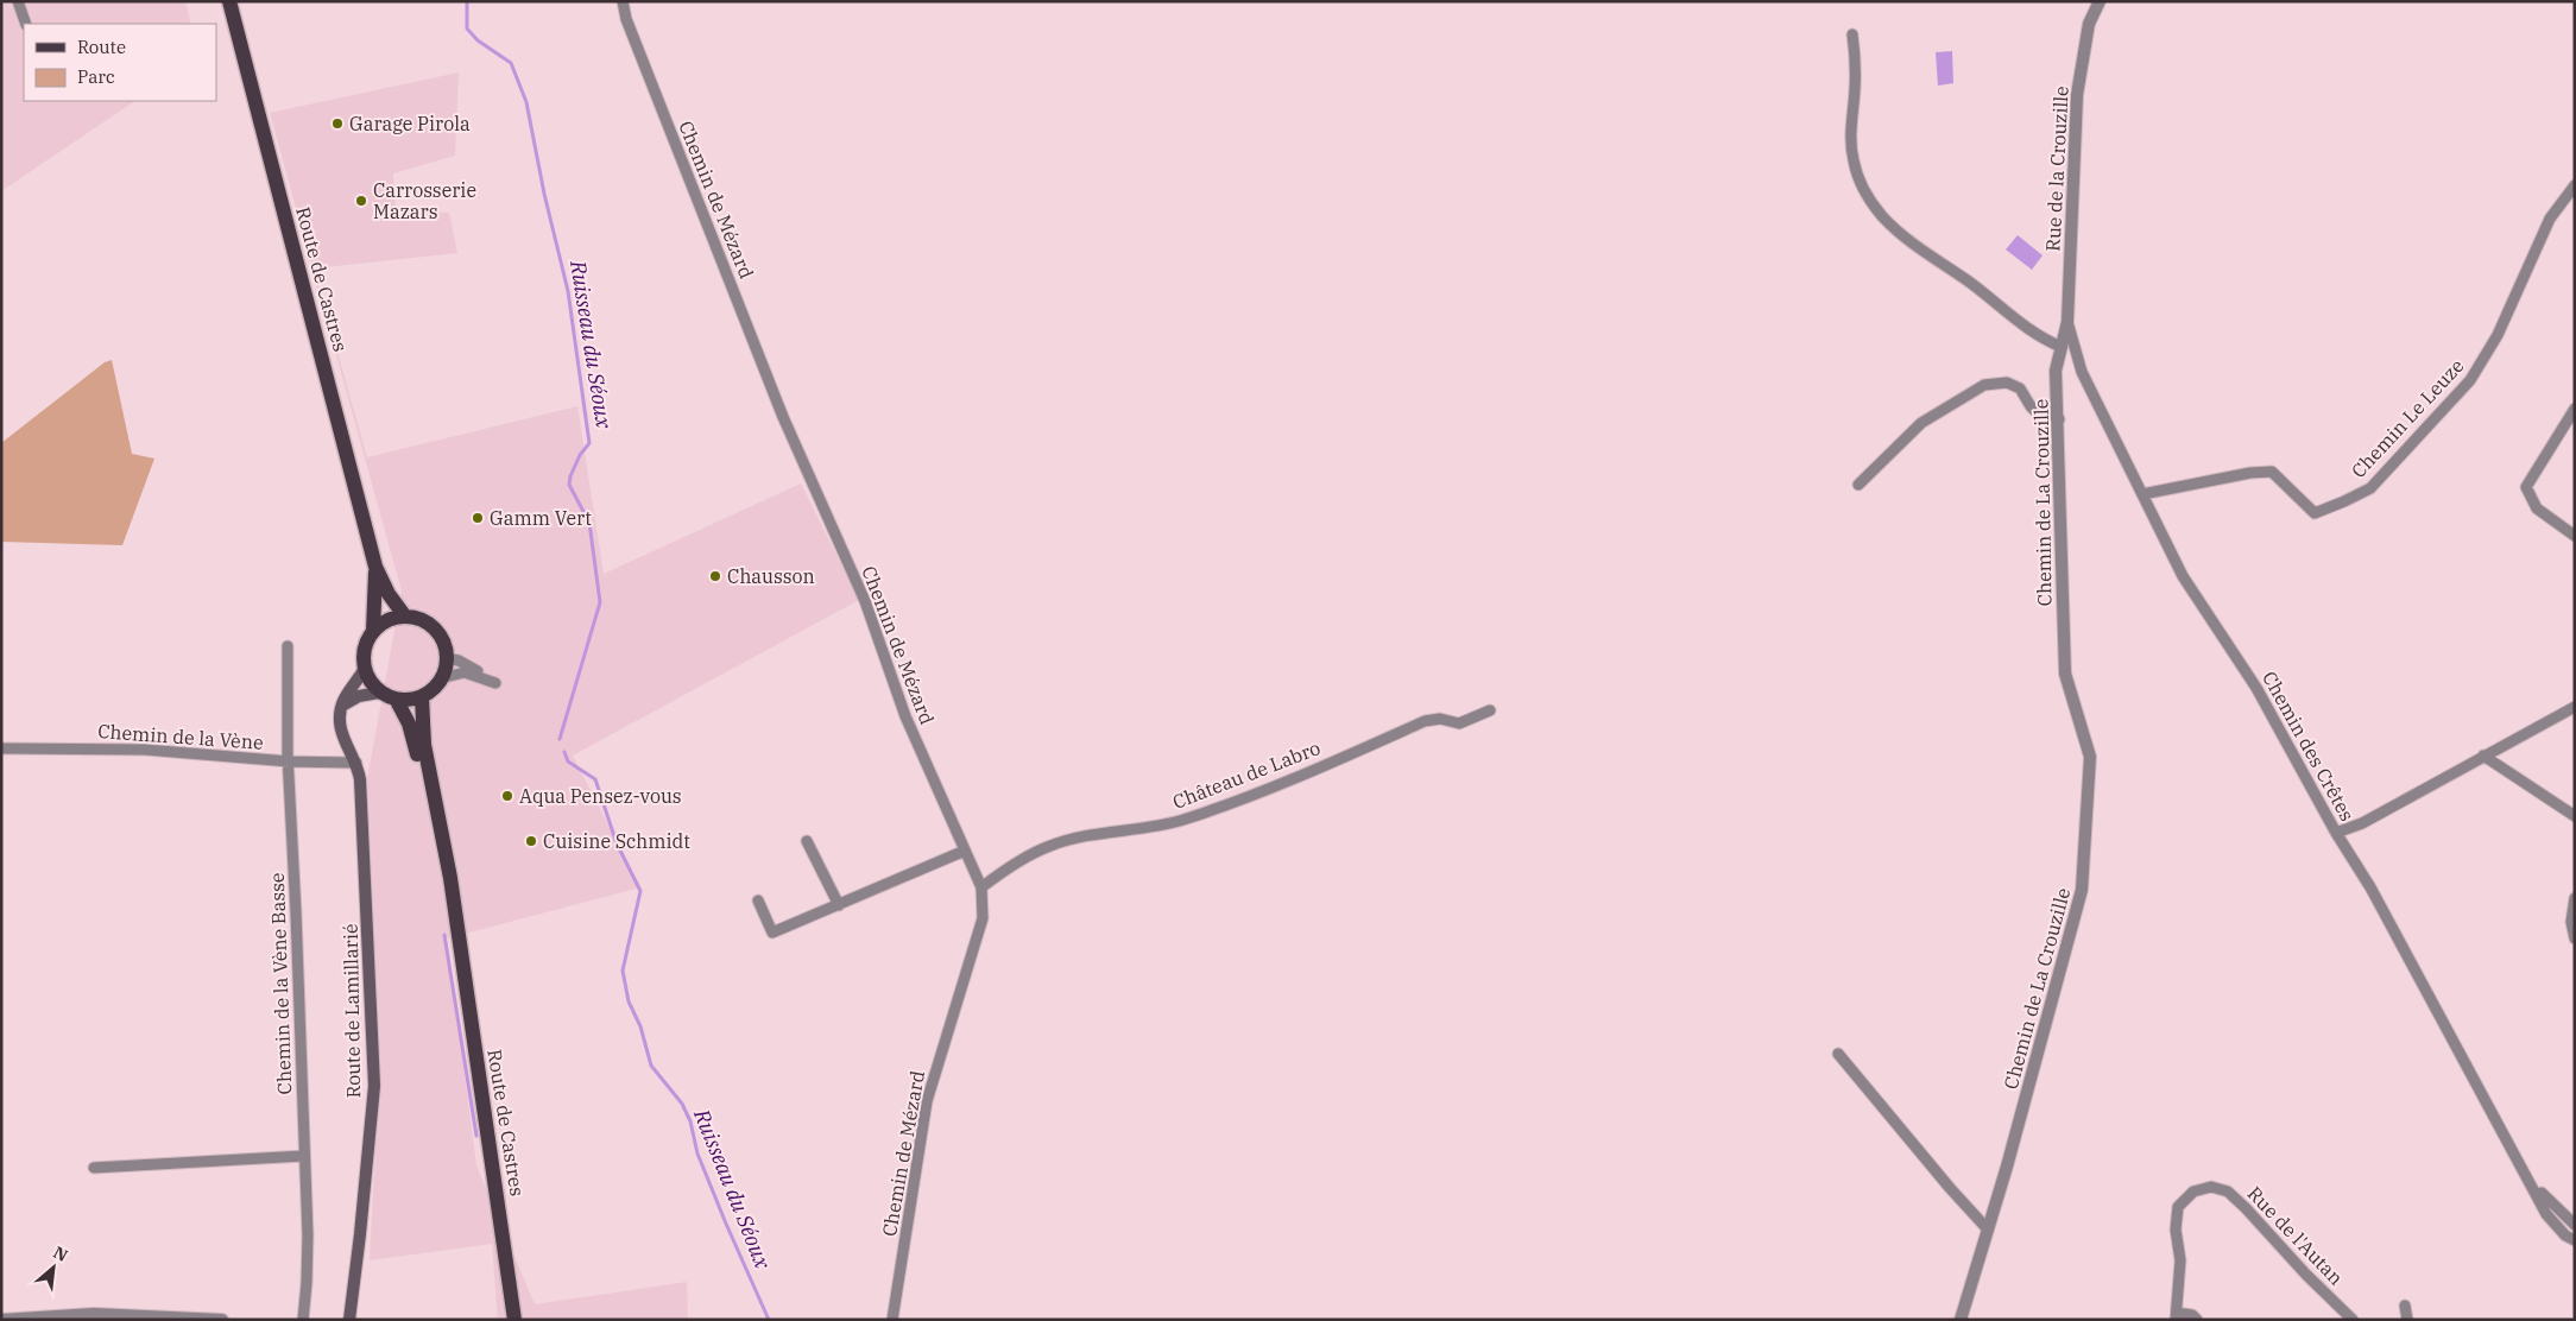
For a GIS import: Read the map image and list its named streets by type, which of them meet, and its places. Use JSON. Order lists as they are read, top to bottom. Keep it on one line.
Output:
{"streets":{"main road":["Route de Castres","Route de Lamillarié"],"street":["Rue de la Crouzille","Chemin de Mézard","Chemin Le Leuze","Chemin de La Crouzille","Chemin de la Vène","Chemin des Crêtes","Château de Labro","Chemin de la Vène Basse","Rue de l'Autan"]},"crossings":[["Rue de la Crouzille","Chemin de La Crouzille"],["Rue de la Crouzille","Chemin des Crêtes"],["Chemin de Mézard","Château de Labro"],["Chemin Le Leuze","Chemin des Crêtes"],["Chemin de la Vène","Chemin de la Vène Basse"],["Chemin de la Vène","Route de Lamillarié"]],"water":["Ruisseau du Séoux"],"places":["Garage Pirola","Carrosserie Mazars","Gamm Vert","Chausson","Aqua Pensez-vous","Cuisine Schmidt"],"legend":["Route","Parc"],"north":"top right"}
